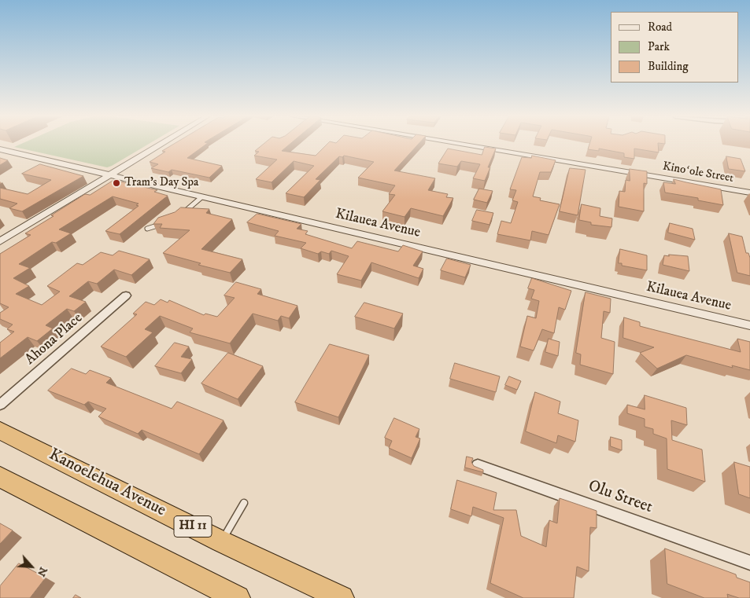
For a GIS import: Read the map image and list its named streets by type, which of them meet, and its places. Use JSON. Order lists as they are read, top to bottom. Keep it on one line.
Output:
{"streets":{"highway":["Kanoelehua Avenue","HI 11"],"street":["Kinoʻole Street","Kilauea Avenue","Ahona Place","Olu Street"]},"places":["Tram's Day Spa"],"legend":["Road","Park","Building"],"north":"bottom right"}
